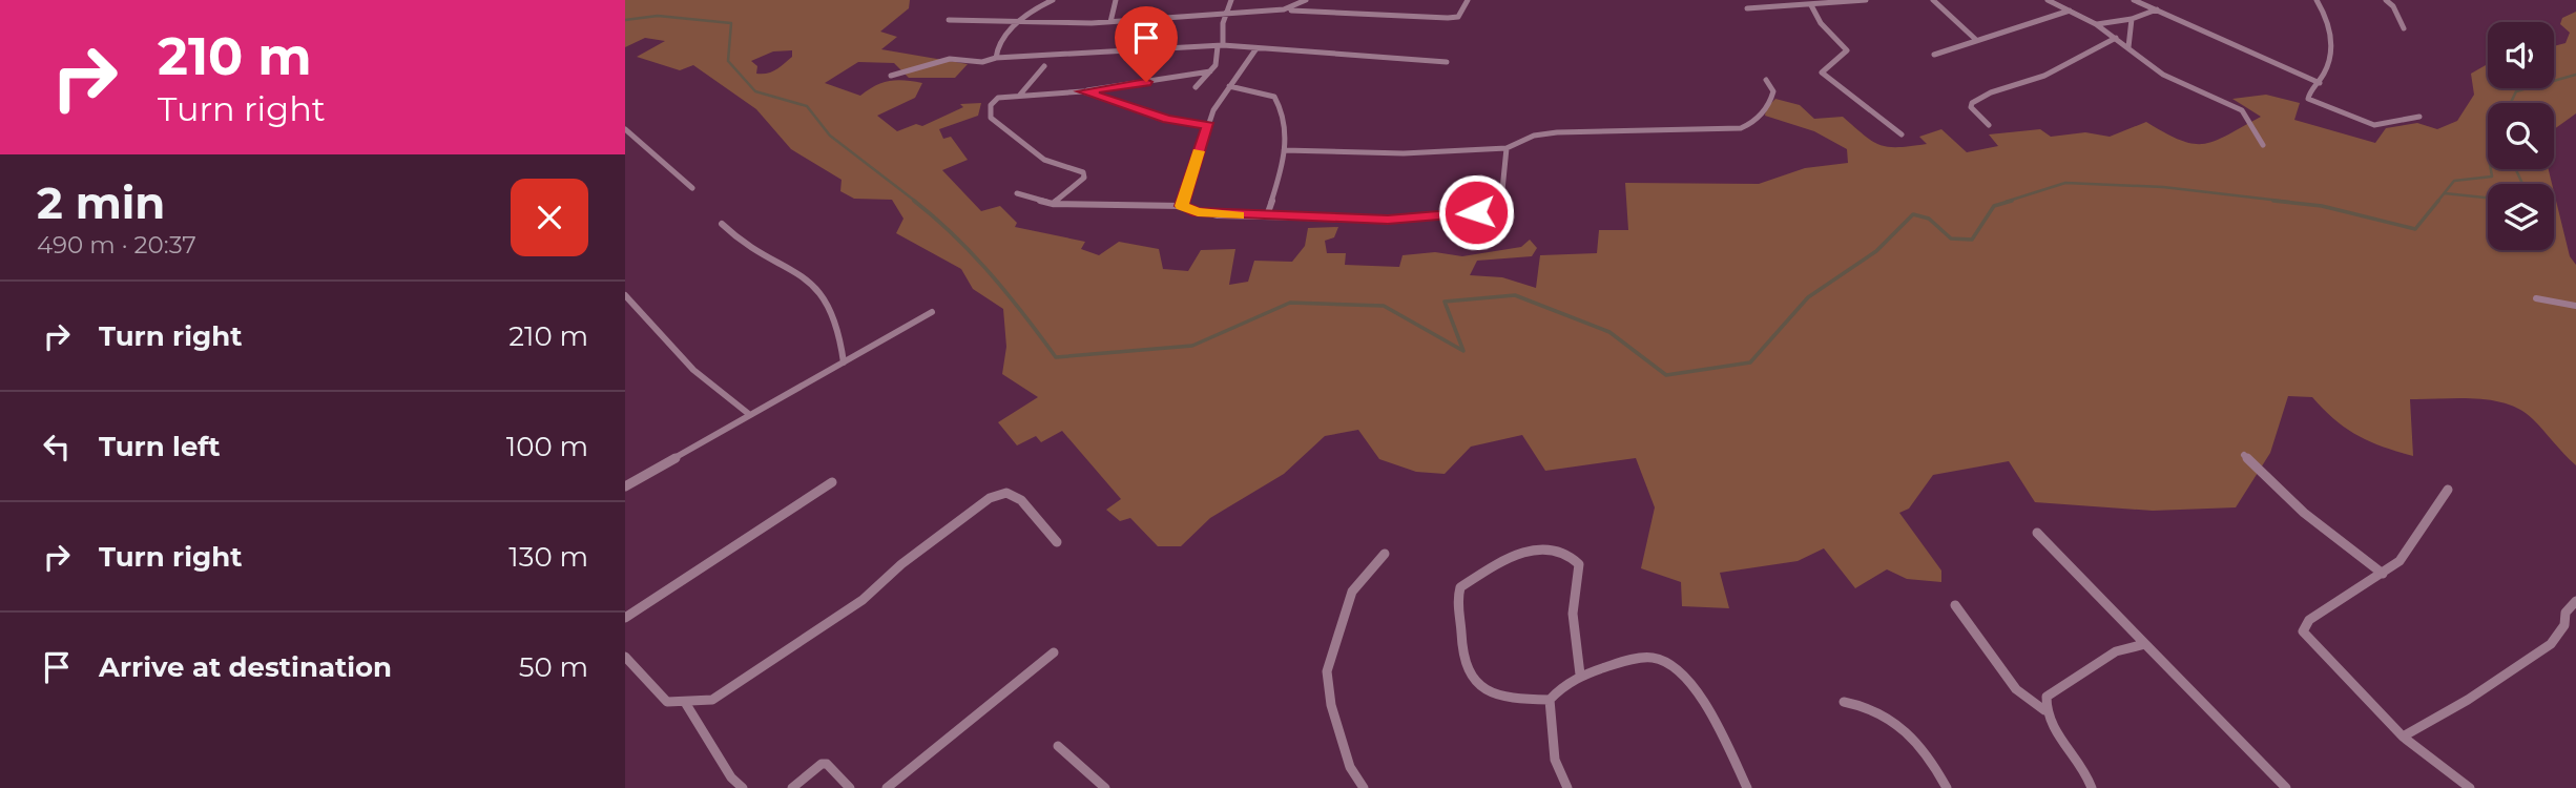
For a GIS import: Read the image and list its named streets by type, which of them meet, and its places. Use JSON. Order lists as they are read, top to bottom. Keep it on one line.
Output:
{"page":{"turn":["210 m","Turn right"],"heading":["2 min","490 m · 20:37"],"list":[{"name":"Turn right","value":"210 m"},{"name":"Turn left","value":"100 m"},{"name":"Turn right","value":"130 m"},{"name":"Arrive at destination","value":"50 m"}]}}
